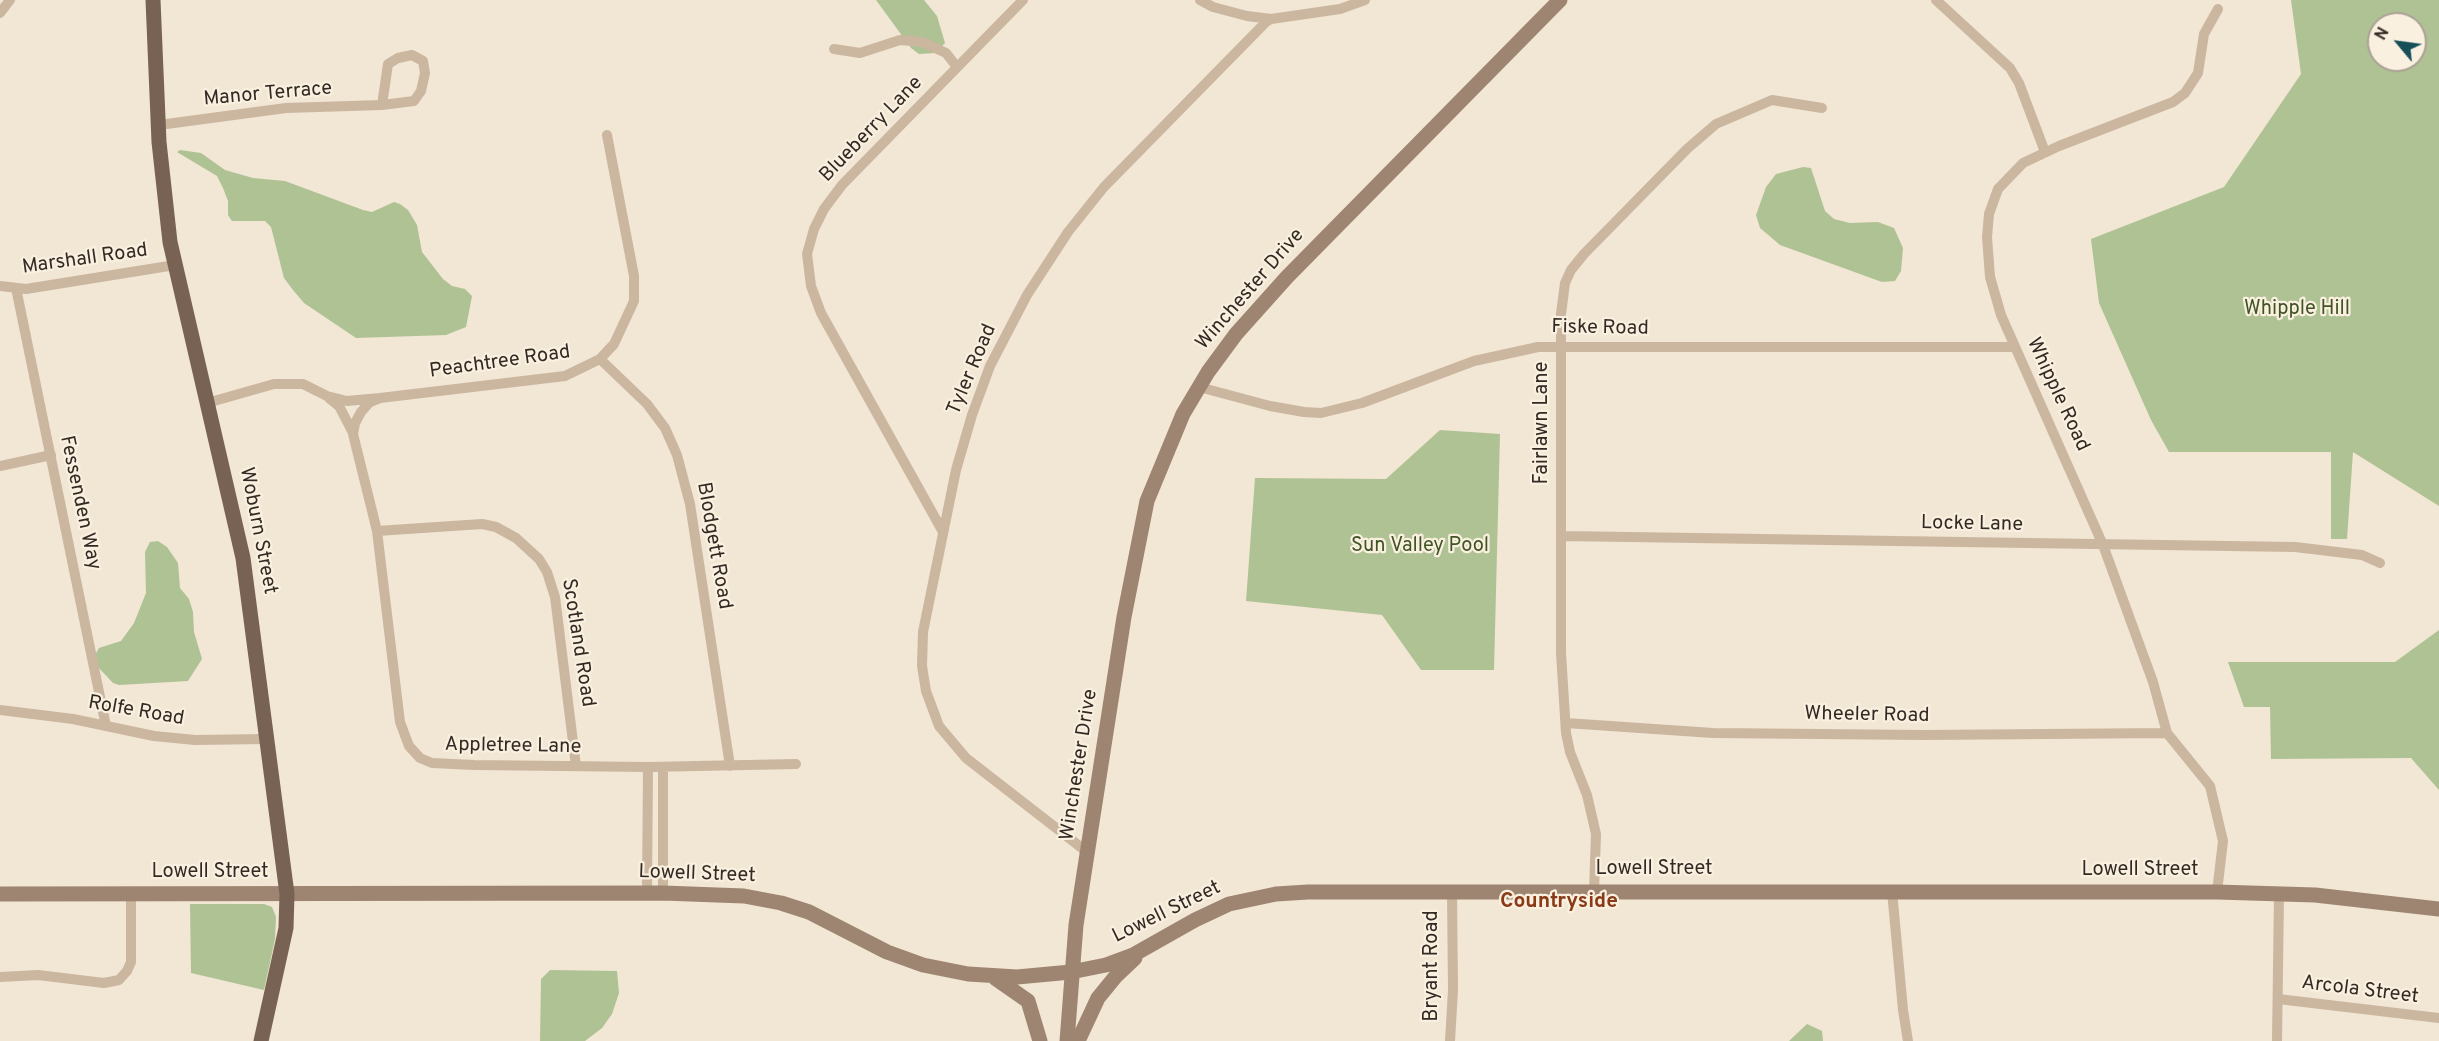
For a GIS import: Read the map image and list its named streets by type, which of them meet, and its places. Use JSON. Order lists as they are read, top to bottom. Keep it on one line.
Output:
{"streets":{"main road":["Winchester Drive","Woburn Street","Lowell Street"],"street":["Manor Terrace","Blueberry Lane","Marshall Road","Fiske Road","Peachtree Road","Tyler Road","Whipple Road","Fairlawn Lane","Fessenden Way","Locke Lane","Blodgett Road","Scotland Road","Rolfe Road","Wheeler Road","Appletree Lane","Bryant Road","Arcola Street"]},"crossings":[["Manor Terrace","Woburn Street"],["Blueberry Lane","Tyler Road"],["Marshall Road","Fessenden Way"],["Marshall Road","Woburn Street"],["Winchester Drive","Fiske Road"],["Winchester Drive","Tyler Road"],["Winchester Drive","Lowell Street"],["Fiske Road","Whipple Road"],["Fiske Road","Fairlawn Lane"],["Peachtree Road","Woburn Street"],["Peachtree Road","Blodgett Road"],["Peachtree Road","Appletree Lane"],["Whipple Road","Locke Lane"],["Whipple Road","Wheeler Road"],["Whipple Road","Lowell Street"],["Fairlawn Lane","Locke Lane"],["Fairlawn Lane","Wheeler Road"],["Fairlawn Lane","Lowell Street"],["Fessenden Way","Rolfe Road"],["Woburn Street","Rolfe Road"],["Woburn Street","Lowell Street"],["Blodgett Road","Appletree Lane"],["Scotland Road","Appletree Lane"],["Lowell Street","Bryant Road"]],"districts":["Countryside"],"parks":["Whipple Hill","Sun Valley Pool"],"north":"top left"}
